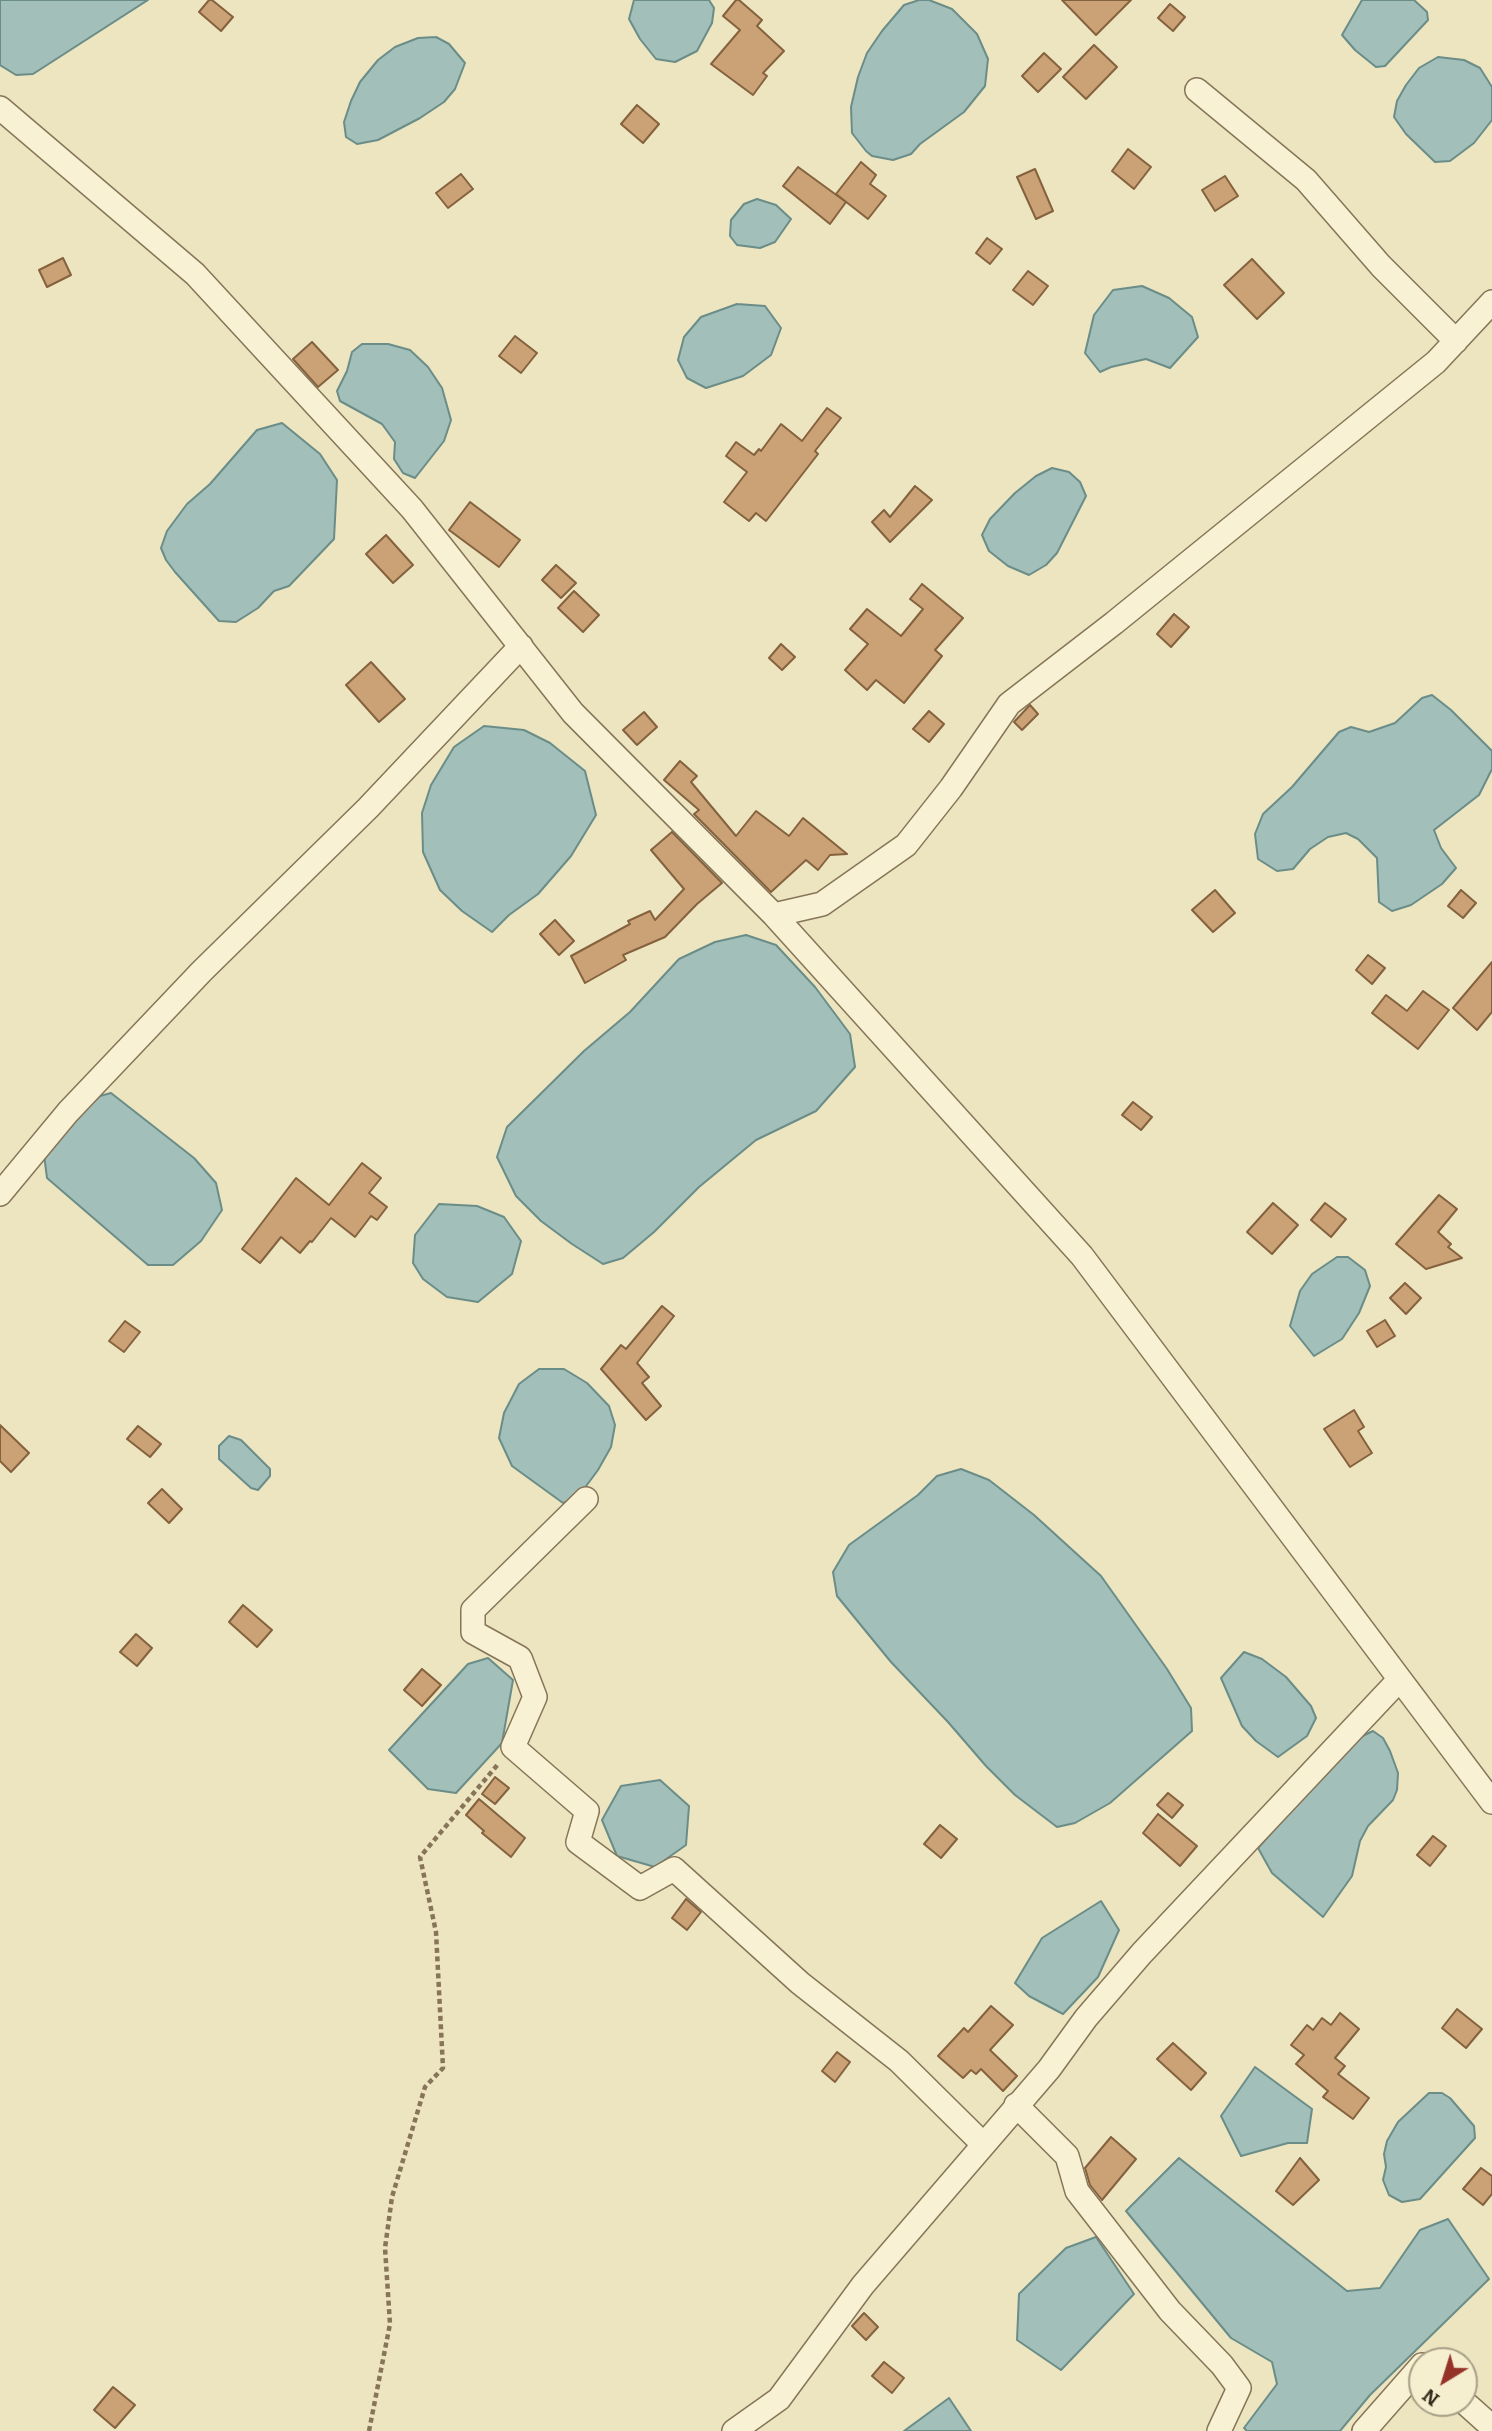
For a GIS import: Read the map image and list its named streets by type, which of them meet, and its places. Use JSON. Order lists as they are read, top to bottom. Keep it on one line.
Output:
{"north":"bottom left"}
